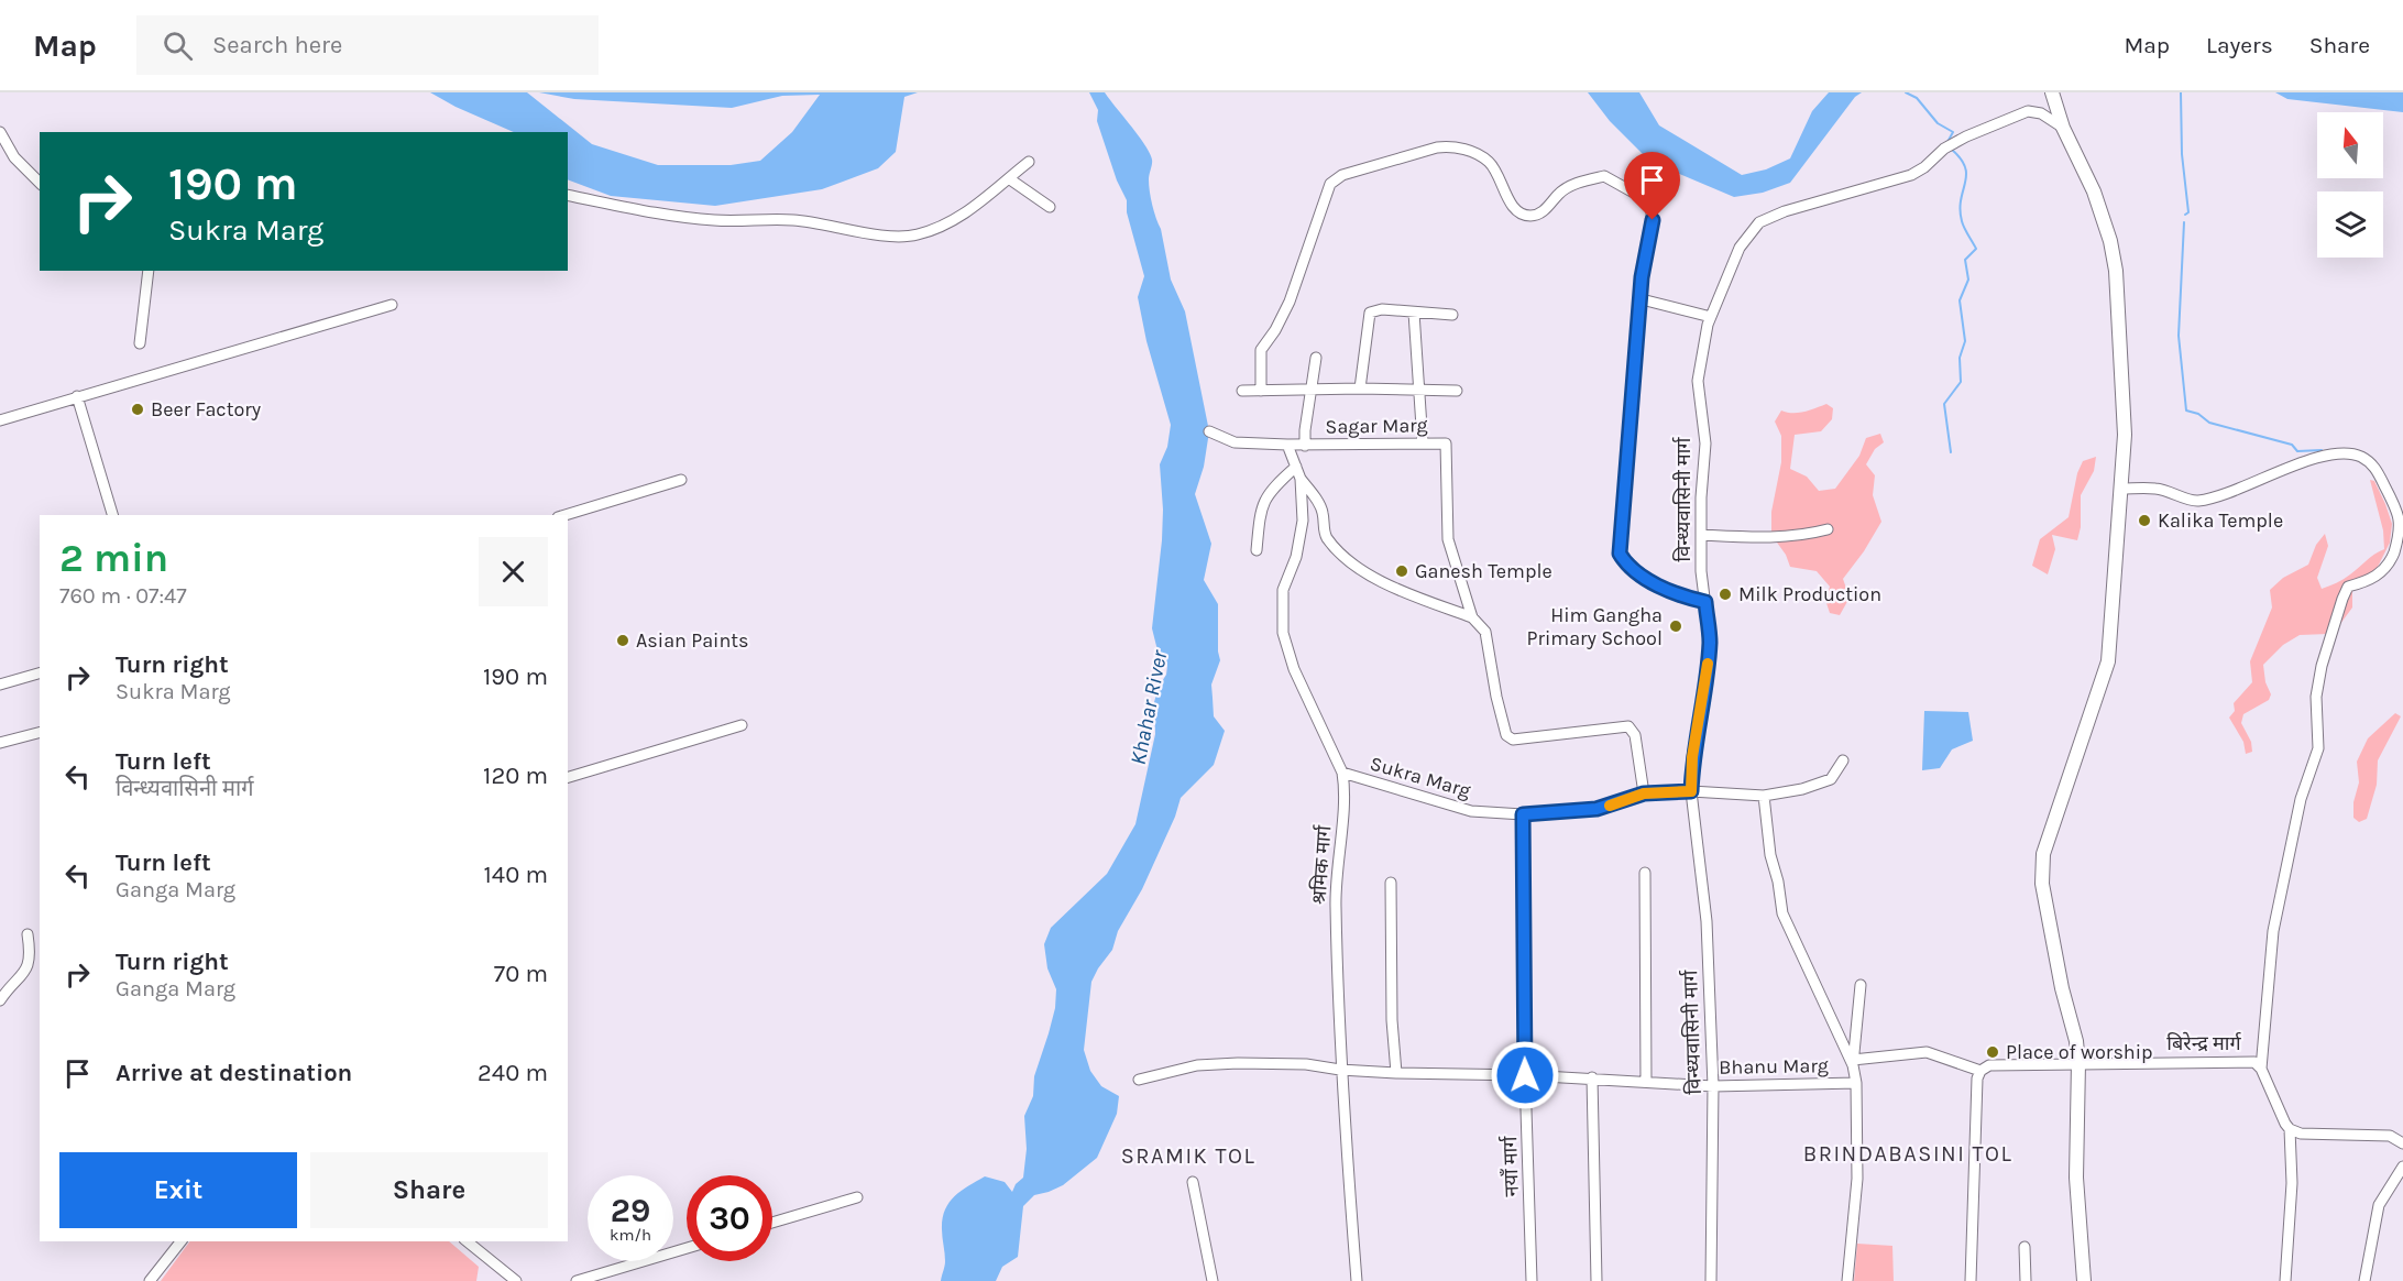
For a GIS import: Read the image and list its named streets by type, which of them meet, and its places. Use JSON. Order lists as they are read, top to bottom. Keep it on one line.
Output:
{"streets":{"street":["Sagar Marg","विन्ध्यवासिनी मार्ग","Sukra Marg","श्रमिक मार्ग","बिरेन्द्र मार्ग","Bhanu Marg","नयाँ मार्ग"]},"crossings":[["Sagar Marg","श्रमिक मार्ग"],["विन्ध्यवासिनी मार्ग","Sukra Marg"],["विन्ध्यवासिनी मार्ग","Bhanu Marg"],["Sukra Marg","श्रमिक मार्ग"],["Sukra Marg","नयाँ मार्ग"],["श्रमिक मार्ग","Bhanu Marg"],["Bhanu Marg","नयाँ मार्ग"]],"districts":["BRINDABASINI TOL","SRAMIK TOL"],"water":["Khahar River"],"places":["Beer Factory","Kalika Temple","Ganesh Temple","Milk Production","Him Gangha Primary School","Asian Paints","Place of worship"],"north":"top","page":{"header":"Map","search":"Search here","nav":["Map","Layers","Share"],"turn":["190 m","Sukra Marg"],"heading":["2 min","760 m · 07:47"],"list":[{"name":"Turn right","note":"Sukra Marg","value":"190 m"},{"name":"Turn left","note":"विन्ध्यवासिनी मार्ग","value":"120 m"},{"name":"Turn left","note":"Ganga Marg","value":"140 m"},{"name":"Turn right","note":"Ganga Marg","value":"70 m"},{"name":"Arrive at destination","value":"240 m"}],"buttons":["Exit","Share"],"speed":"29 km/h","limit":"30"}}
